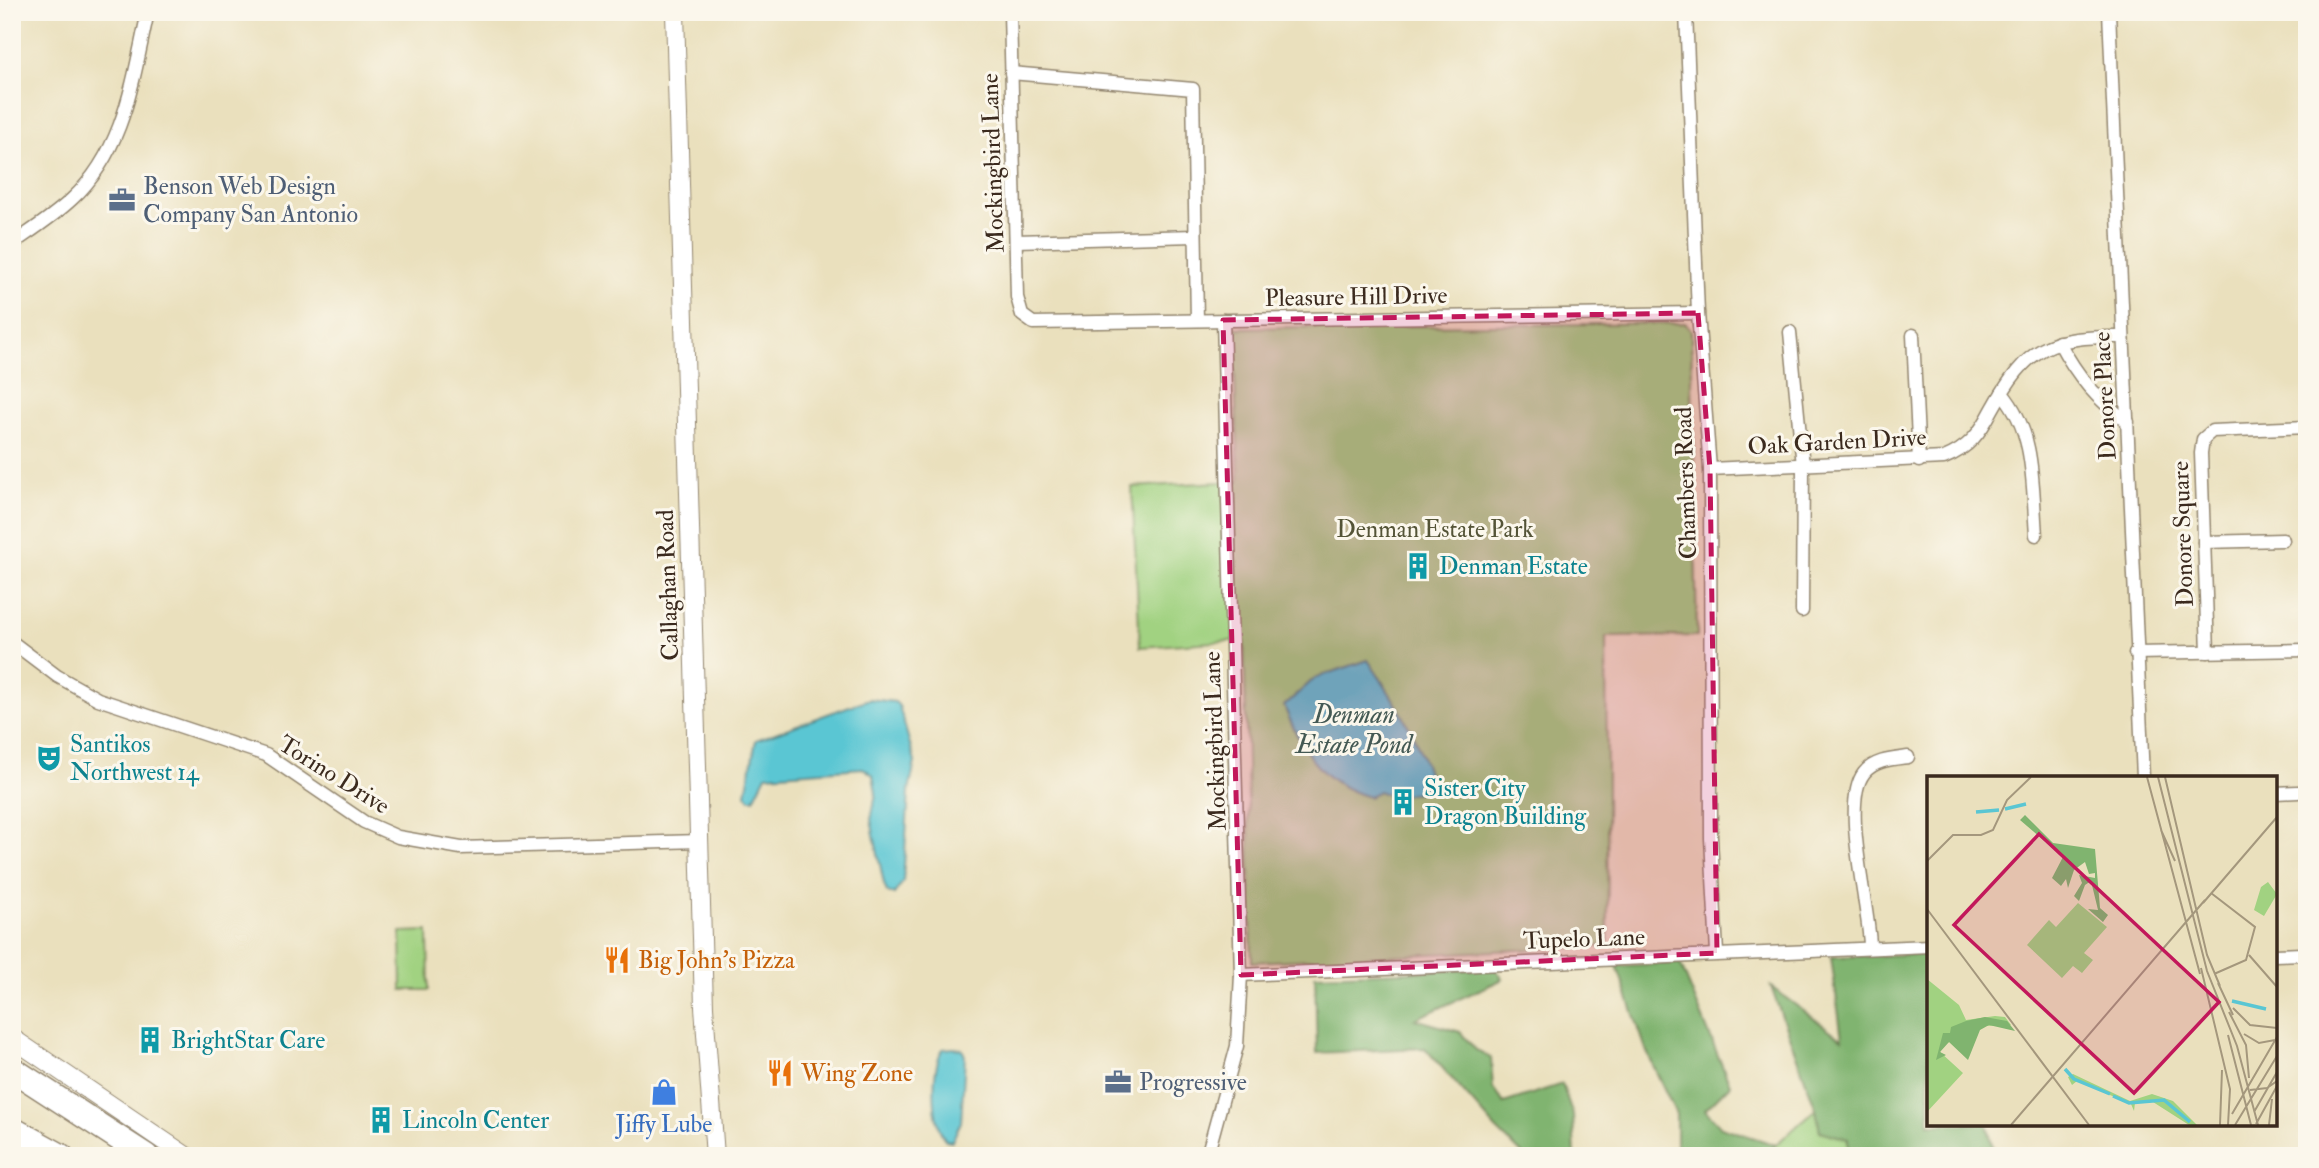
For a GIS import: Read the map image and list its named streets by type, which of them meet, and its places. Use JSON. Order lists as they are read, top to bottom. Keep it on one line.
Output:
{"streets":{"main road":["Callaghan Road"],"street":["Mockingbird Lane","Pleasure Hill Drive","Donore Place","Oak Garden Drive","Chambers Road","Donore Square","Torino Drive","Tupelo Lane"]},"crossings":[["Mockingbird Lane","Pleasure Hill Drive"],["Mockingbird Lane","Tupelo Lane"],["Pleasure Hill Drive","Chambers Road"],["Donore Place","Oak Garden Drive"],["Oak Garden Drive","Chambers Road"],["Chambers Road","Tupelo Lane"],["Callaghan Road","Torino Drive"]],"water":["Denman Estate Pond"],"parks":["Denman Estate Park"],"places":{"office":["Benson Web Design Company San Antonio","Progressive"],"building":["Denman Estate","Sister City Dragon Building","BrightStar Care","Lincoln Center"],"theatre":["Santikos Northwest 14"],"restaurant":["Big John's Pizza","Wing Zone"],"shop":["Jiffy Lube"]}}
